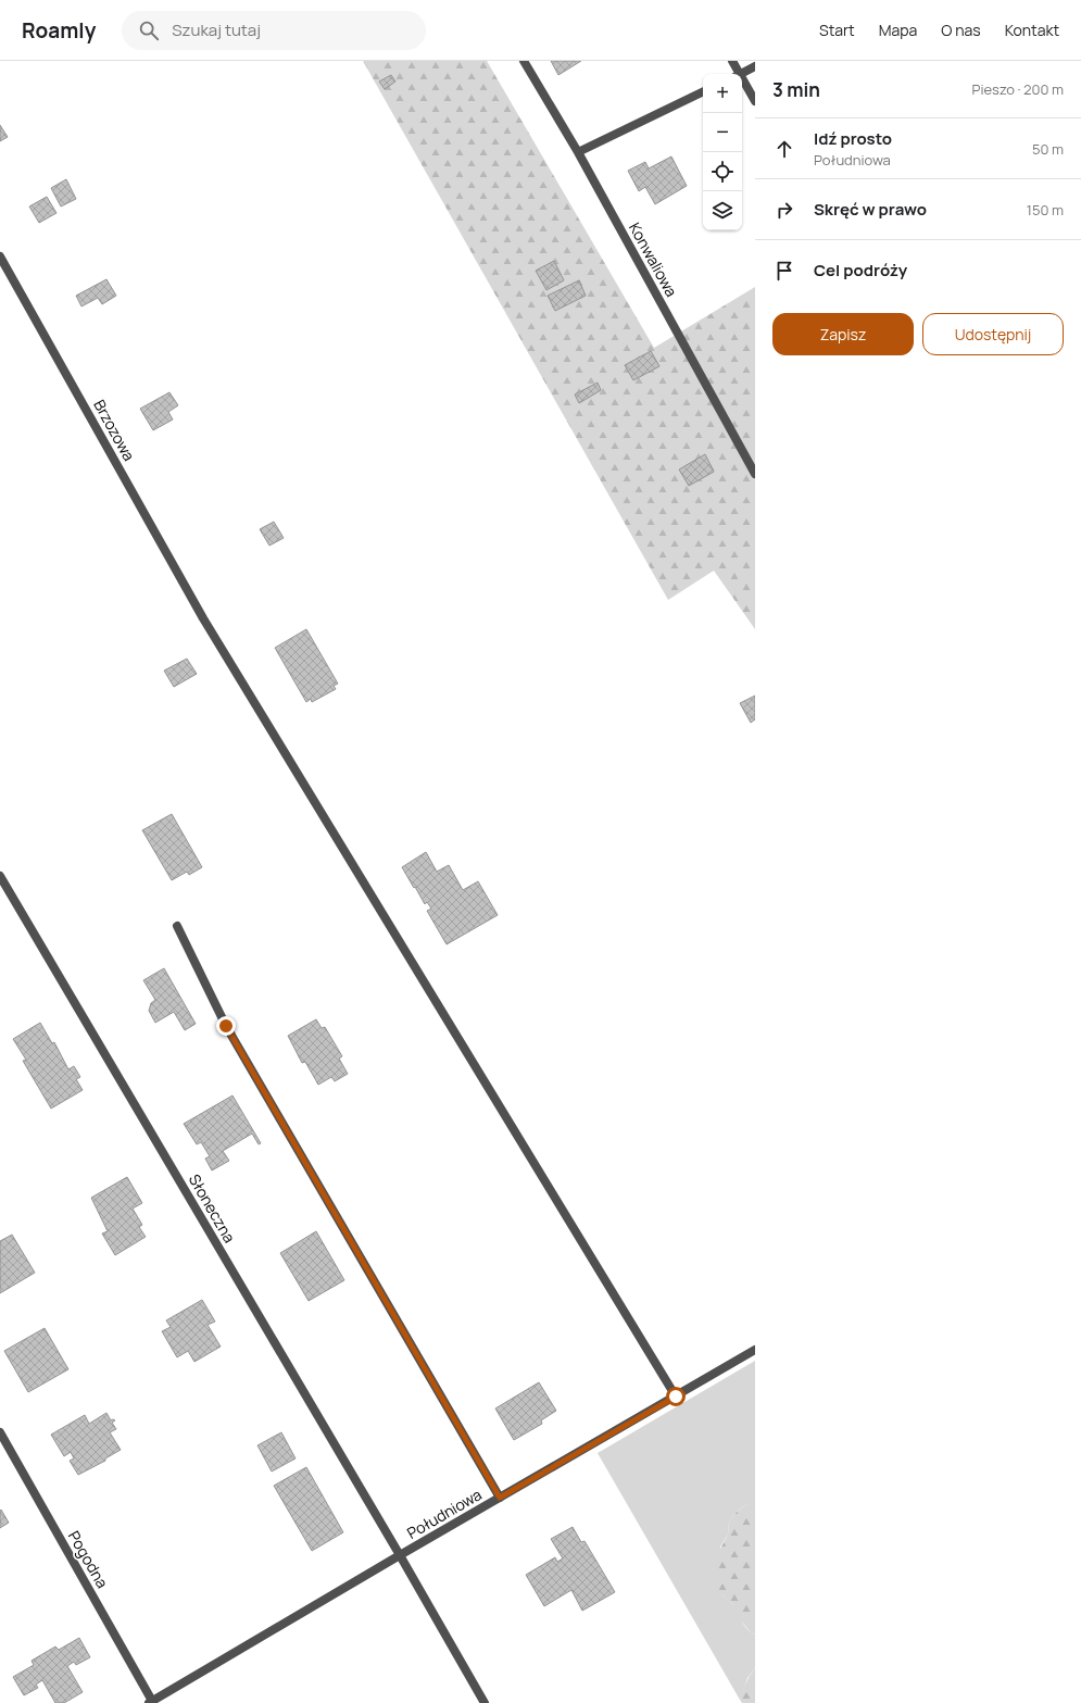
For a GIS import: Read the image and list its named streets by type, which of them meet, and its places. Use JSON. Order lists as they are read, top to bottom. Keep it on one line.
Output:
{"streets":{"street":["Konwaliowa","Brzozowa","Słoneczna","Południowa","Pogodna"]},"crossings":[["Brzozowa","Południowa"],["Słoneczna","Południowa"],["Południowa","Pogodna"]],"page":{"header":"Roamly","search":"Szukaj tutaj","nav":["Start","Mapa","O nas","Kontakt"],"heading":["3 min","Pieszo · 200 m"],"map_buttons":["+","−"],"list":[["Idź prosto","Południowa","50 m"],["Skręć w prawo","150 m"],"Cel podróży"],"buttons":["Zapisz","Udostępnij"]}}
